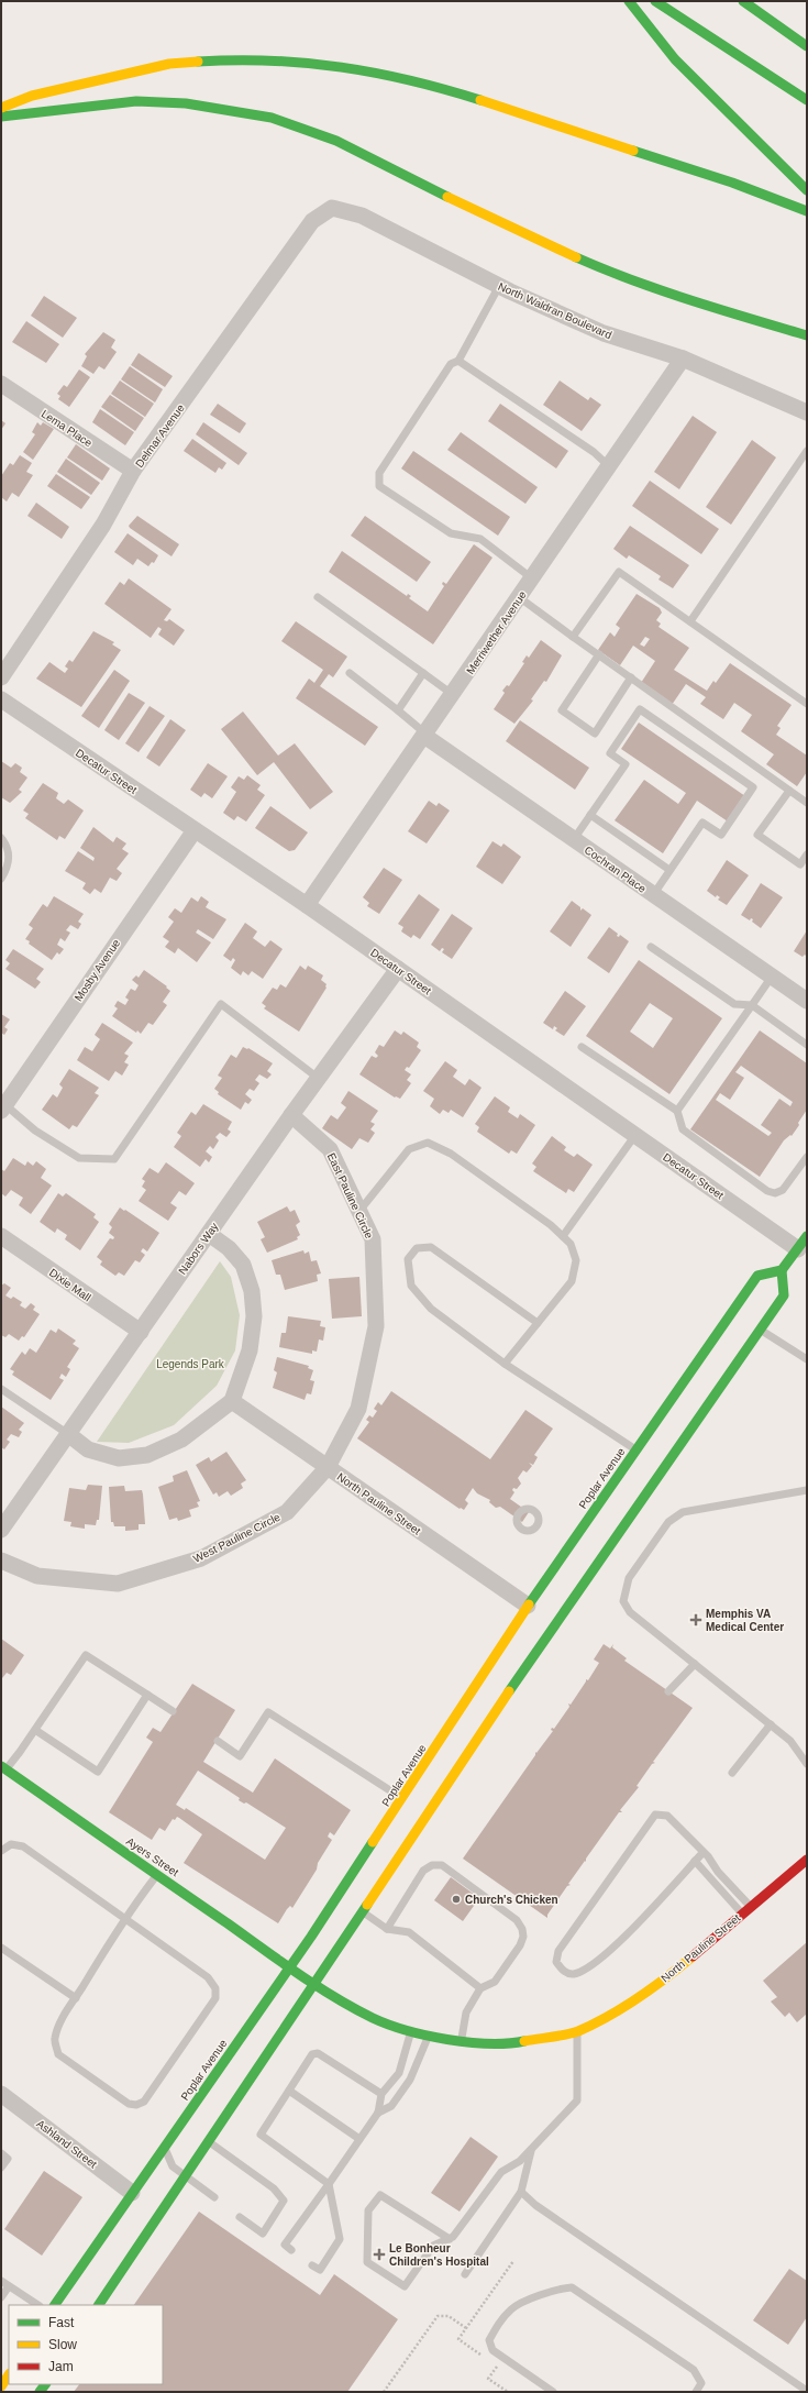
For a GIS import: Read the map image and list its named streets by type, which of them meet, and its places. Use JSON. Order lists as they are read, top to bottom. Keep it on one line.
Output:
{"streets":{"main road":["Poplar Avenue","North Pauline Street","Ayers Street"],"street":["North Waldran Boulevard","Lema Place","Delmar Avenue","Merriwether Avenue","Decatur Street","Cochran Place","Mosby Avenue","East Pauline Circle","Nabors Way","Dixie Mall","West Pauline Circle","Ashland Street"]},"crossings":[["North Waldran Boulevard","Delmar Avenue"],["North Waldran Boulevard","Merriwether Avenue"],["Lema Place","Delmar Avenue"],["Merriwether Avenue","Decatur Street"],["Merriwether Avenue","Cochran Place"],["Decatur Street","Mosby Avenue"],["Decatur Street","Nabors Way"],["East Pauline Circle","Nabors Way"],["East Pauline Circle","North Pauline Street"],["East Pauline Circle","West Pauline Circle"],["Nabors Way","Dixie Mall"],["Poplar Avenue","North Pauline Street"],["Poplar Avenue","Ayers Street"],["Poplar Avenue","Ashland Street"],["North Pauline Street","West Pauline Circle"],["North Pauline Street","Ayers Street"]],"parks":["Legends Park"],"places":{"health":["Memphis VA Medical Center","Le Bonheur Children's Hospital"],"other":["Church's Chicken"]},"legend":["Fast","Slow","Jam"]}
